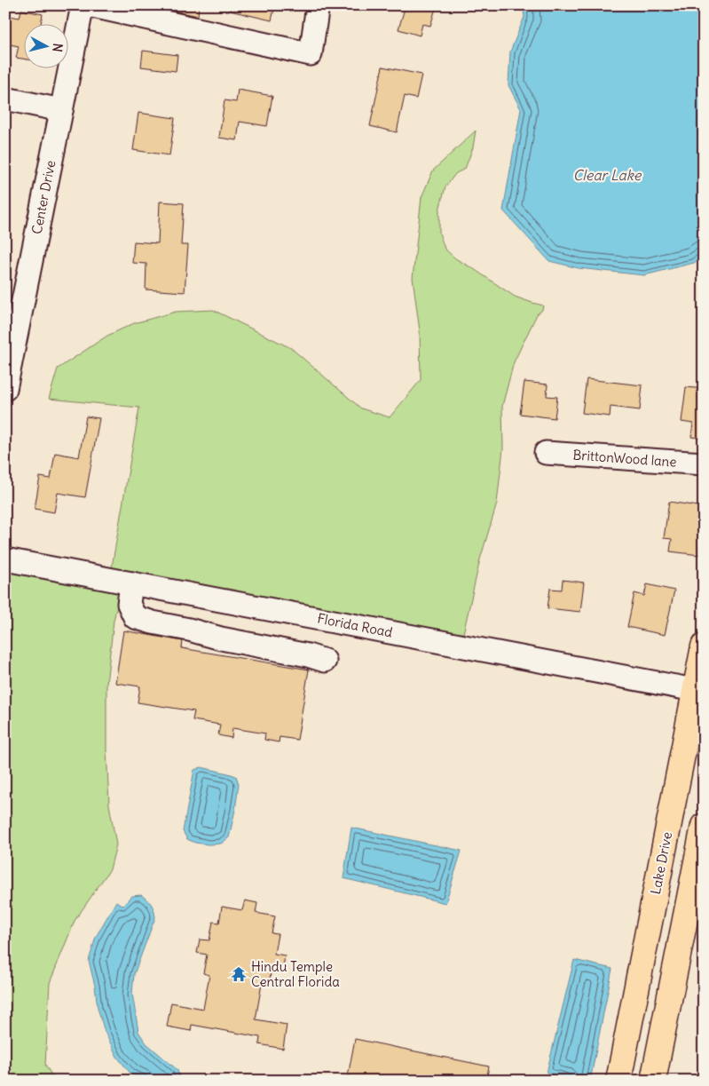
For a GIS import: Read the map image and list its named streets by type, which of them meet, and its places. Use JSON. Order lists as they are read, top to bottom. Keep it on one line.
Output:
{"streets":{"main road":["Lake Drive"],"street":["Center Drive","BrittonWood lane","Florida Road"]},"crossings":[["Florida Road","Lake Drive"]],"water":["Clear Lake"],"places":{"temple":["Hindu Temple Central Florida"]},"north":"right"}
